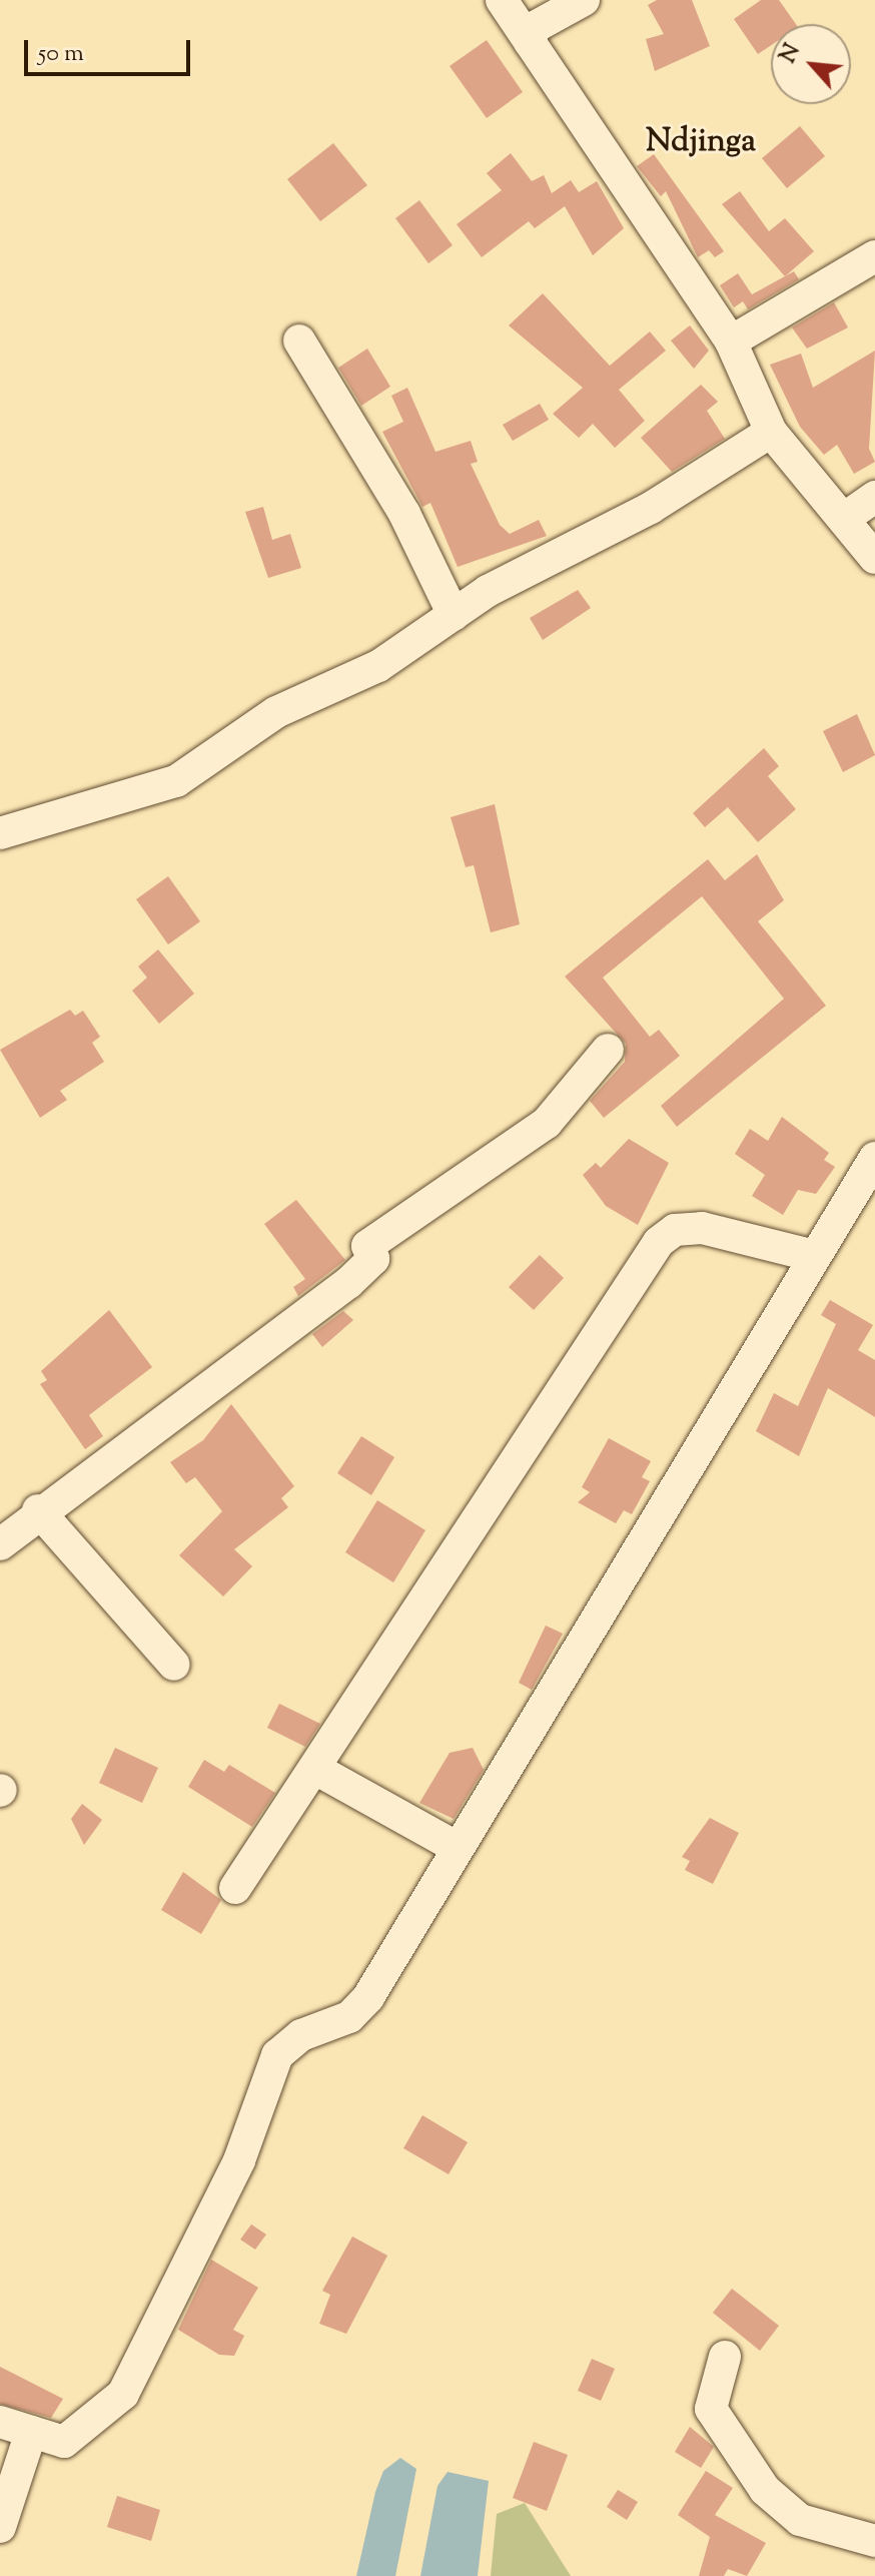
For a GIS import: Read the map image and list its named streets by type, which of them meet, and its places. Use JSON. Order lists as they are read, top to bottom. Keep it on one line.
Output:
{"districts":["Ndjinga"],"scale_bar":"50 m","north":"top left"}
